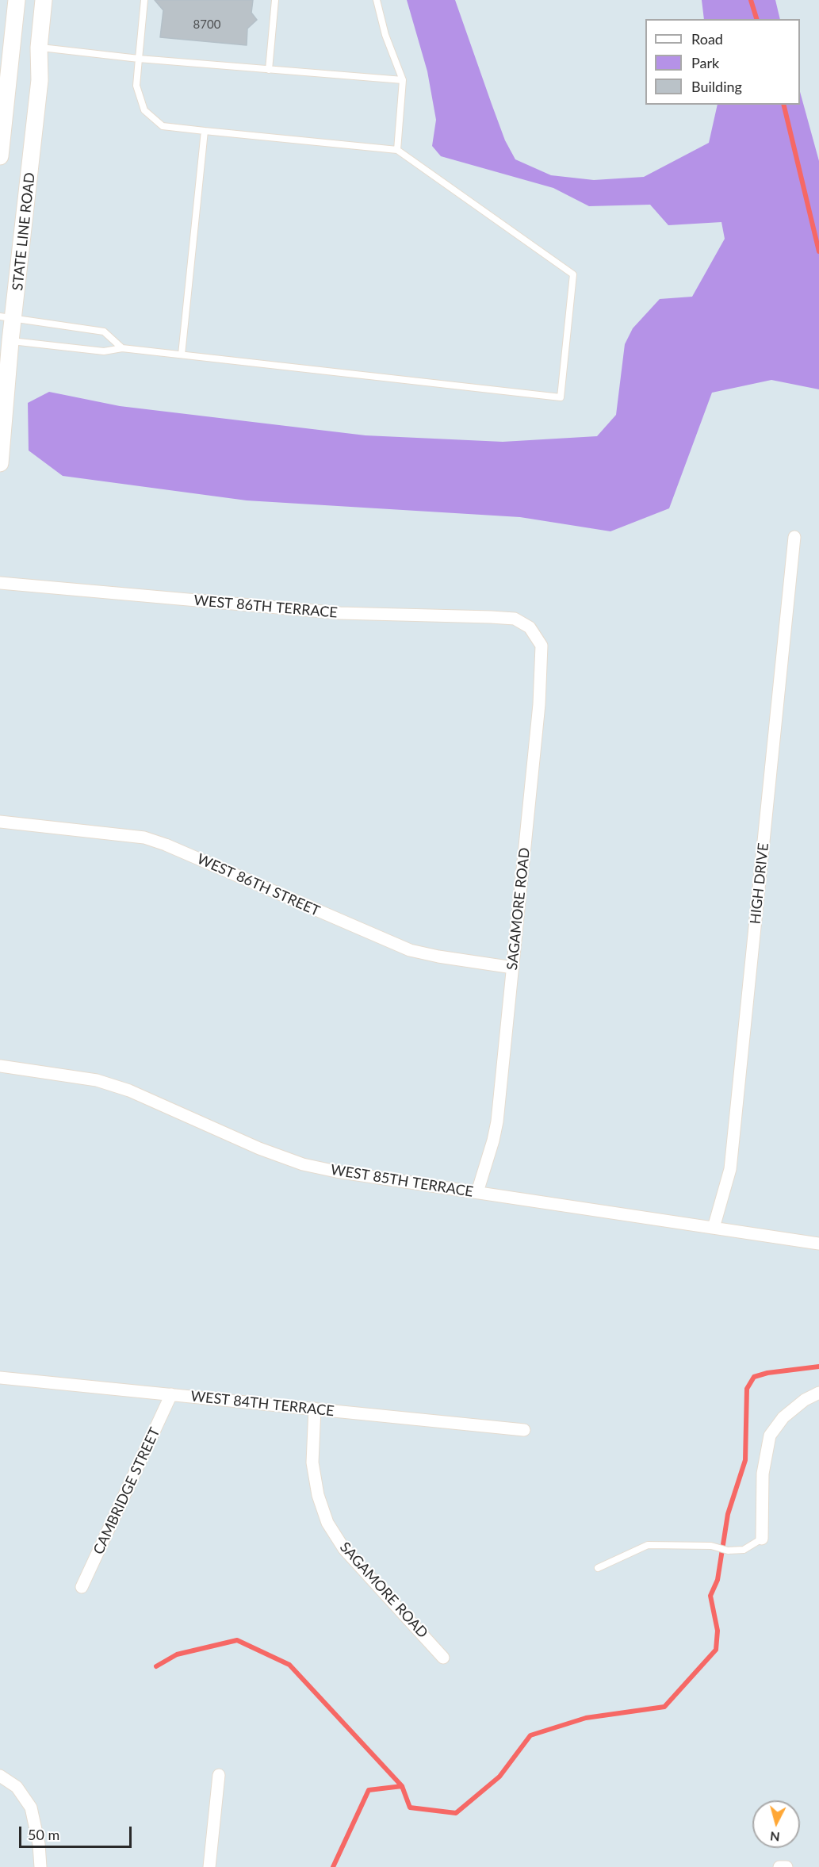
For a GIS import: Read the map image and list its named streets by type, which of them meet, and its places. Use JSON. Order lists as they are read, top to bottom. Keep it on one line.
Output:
{"streets":{"main road":["STATE LINE ROAD"],"street":["WEST 86TH TERRACE","HIGH DRIVE","WEST 86TH STREET","SAGAMORE ROAD","WEST 85TH TERRACE","WEST 84TH TERRACE","CAMBRIDGE STREET"]},"crossings":[["WEST 86TH TERRACE","SAGAMORE ROAD"],["HIGH DRIVE","WEST 85TH TERRACE"],["WEST 86TH STREET","SAGAMORE ROAD"],["SAGAMORE ROAD","WEST 85TH TERRACE"],["SAGAMORE ROAD","WEST 84TH TERRACE"],["WEST 84TH TERRACE","CAMBRIDGE STREET"]],"house_numbers":["8700"],"legend":["Road","Park","Building"],"scale_bar":"50 m","north":"bottom"}
